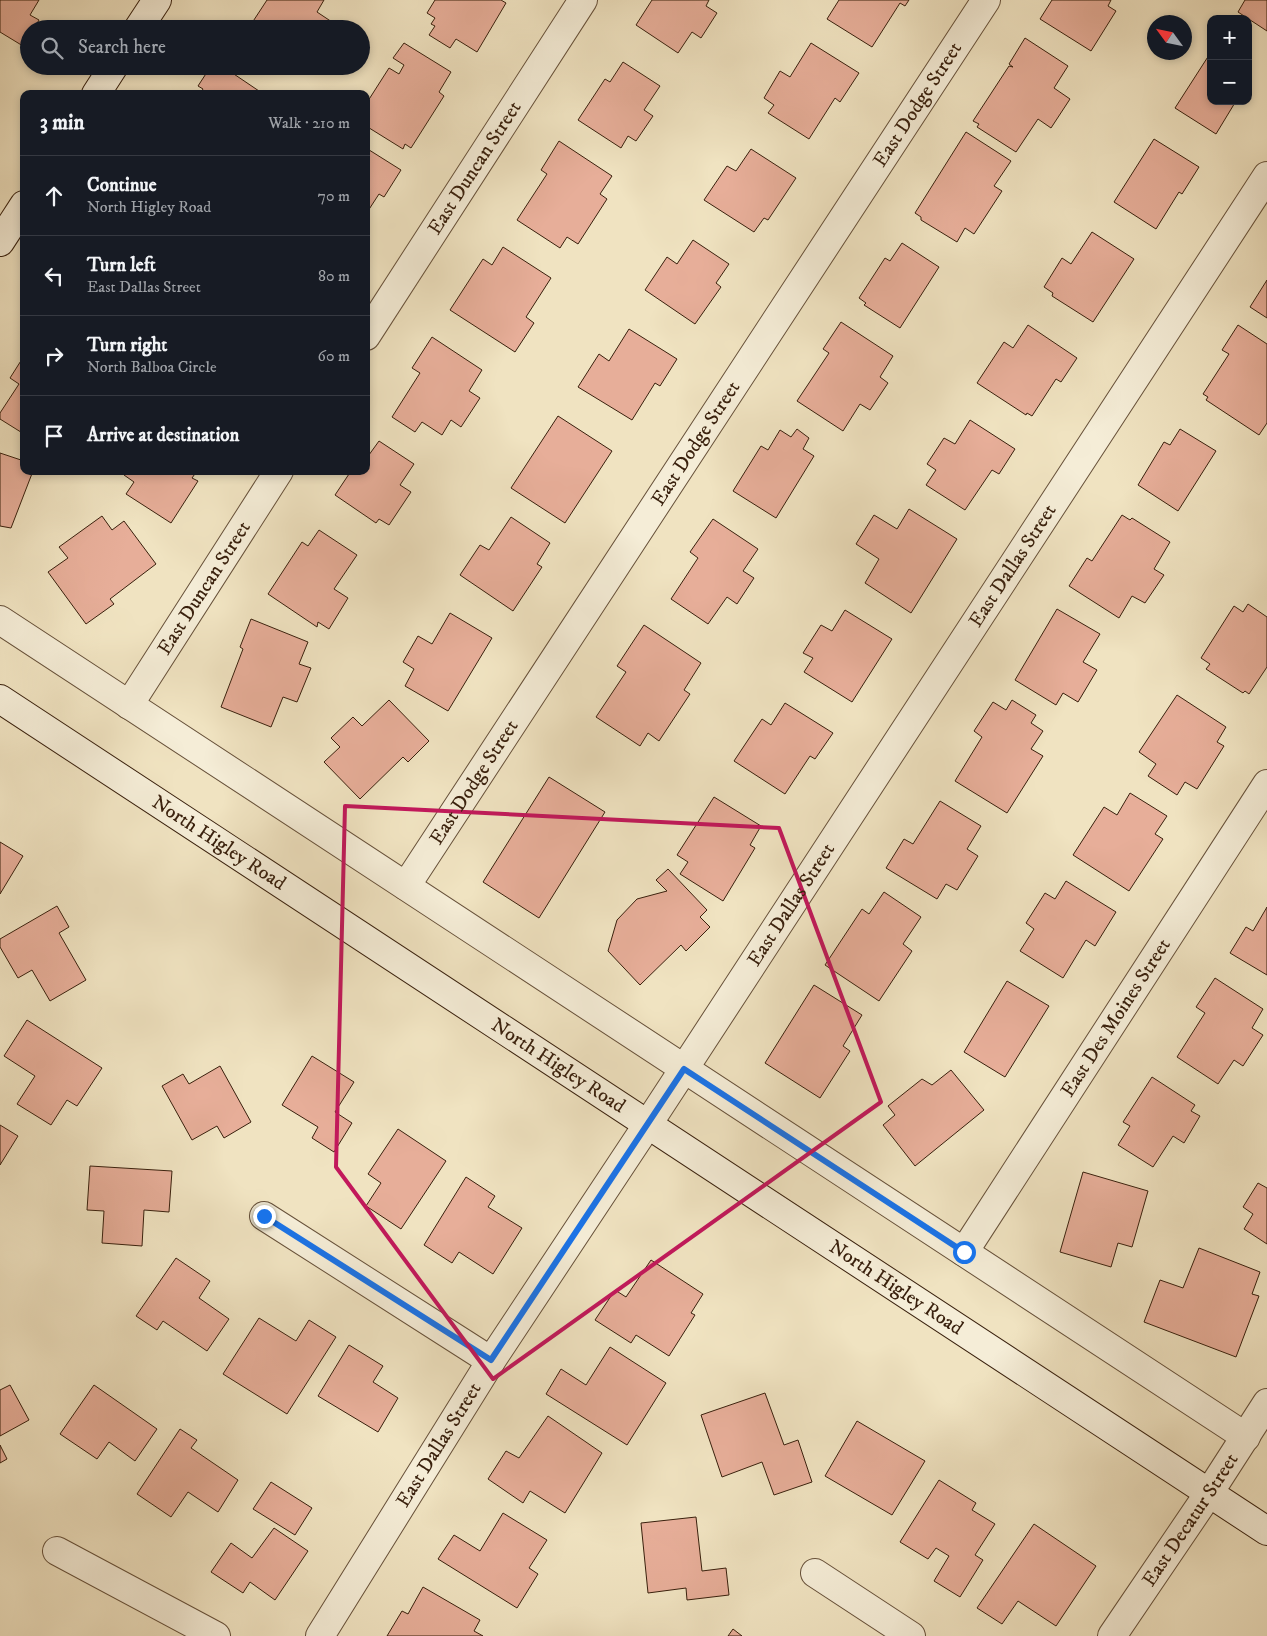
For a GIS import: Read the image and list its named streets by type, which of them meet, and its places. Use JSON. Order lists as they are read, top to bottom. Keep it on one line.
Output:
{"streets":{"street":["East Dodge Street","East Duncan Street","East Dallas Street","North Higley Road","East Des Moines Street","East Decatur Street"]},"crossings":[["East Dallas Street","North Higley Road"],["North Higley Road","East Decatur Street"]],"north":"top left","page":{"map_buttons":["+","−"],"search":"Search here","heading":["3 min","Walk · 210 m"],"list":[["Continue","North Higley Road","70 m"],["Turn left","East Dallas Street","80 m"],["Turn right","North Balboa Circle","60 m"],"Arrive at destination"]}}
